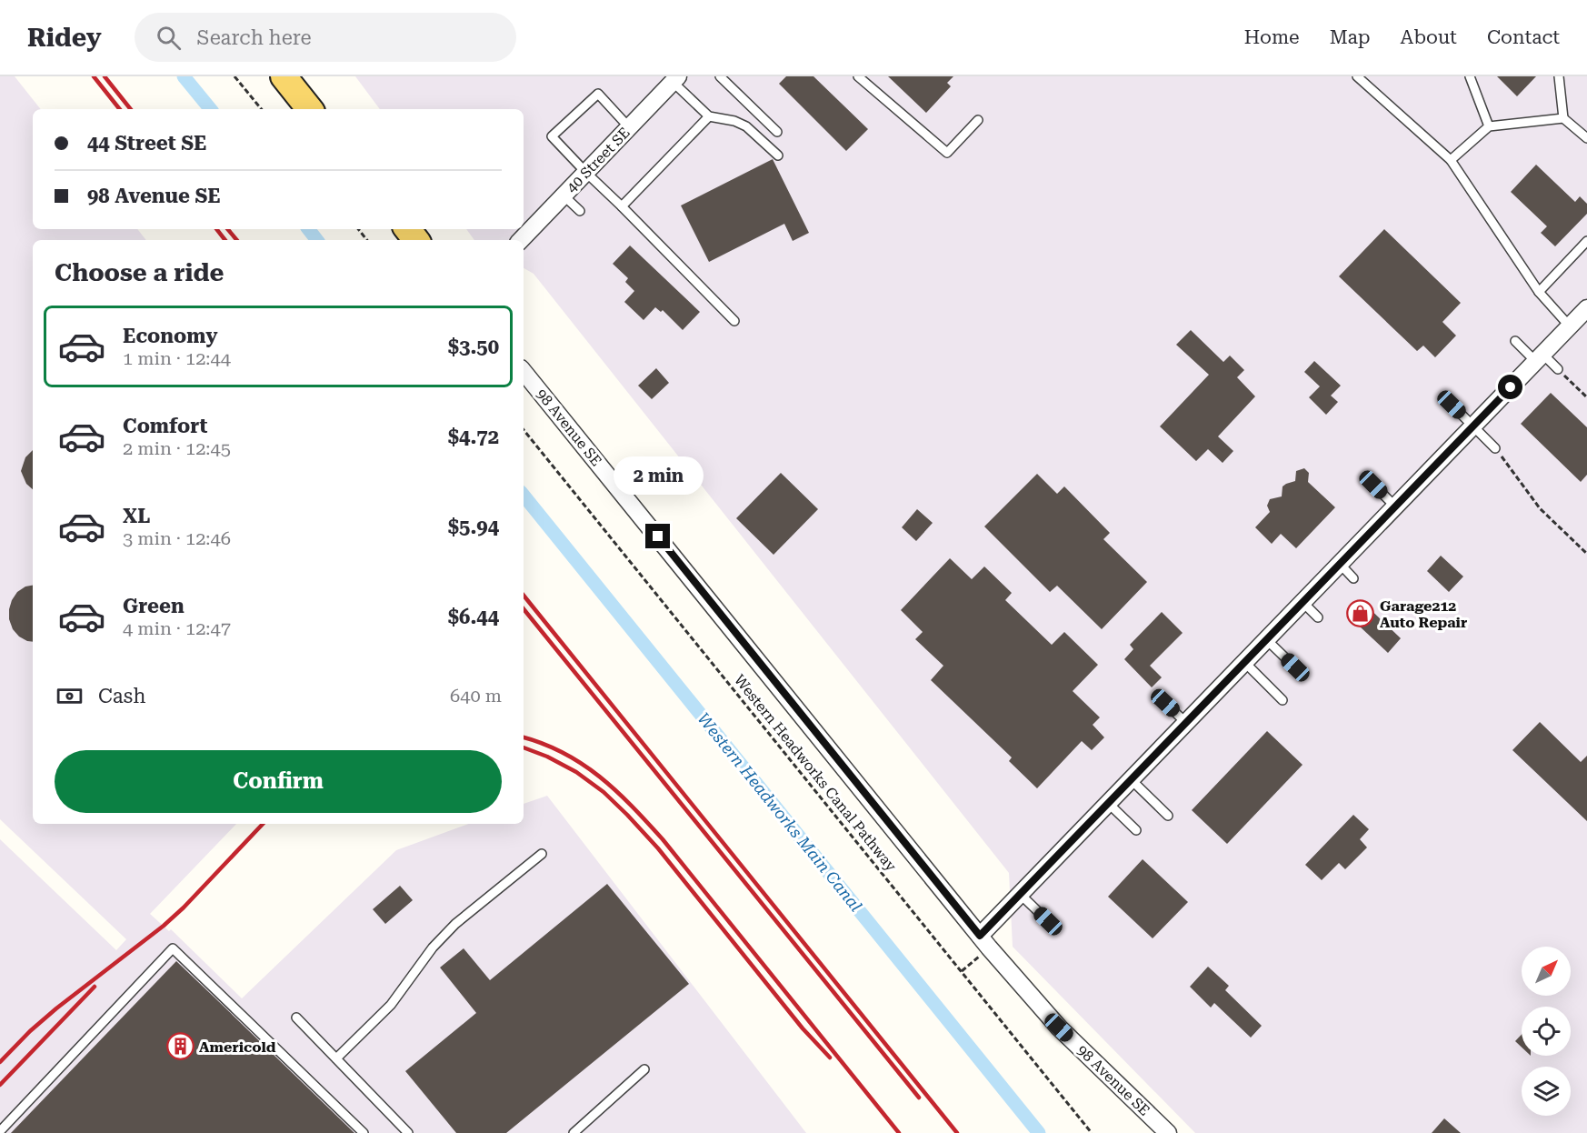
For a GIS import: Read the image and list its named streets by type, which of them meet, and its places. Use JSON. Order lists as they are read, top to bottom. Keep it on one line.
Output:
{"streets":{"street":["40 Street SE","98 Avenue SE"],"path":["Western Headworks Canal Pathway"]},"water":["Western Headworks Main Canal"],"places":{"shop":["Garage212 Auto Repair"],"building":["Americold"]},"north":"top right","page":{"header":"Ridey","search":"Search here","nav":["Home","Map","About","Contact"],"banner":["44 Street SE","98 Avenue SE"],"heading":"Choose a ride","list":[{"name":"Economy","note":"1 min · 12:44","value":"$3.50"},{"name":"Comfort","note":"2 min · 12:45","value":"$4.72"},{"name":"XL","note":"3 min · 12:46","value":"$5.94"},{"name":"Green","note":"4 min · 12:47","value":"$6.44"}],"bubble":"2 min","pay":["Cash","640 m"],"buttons":"Confirm"}}
